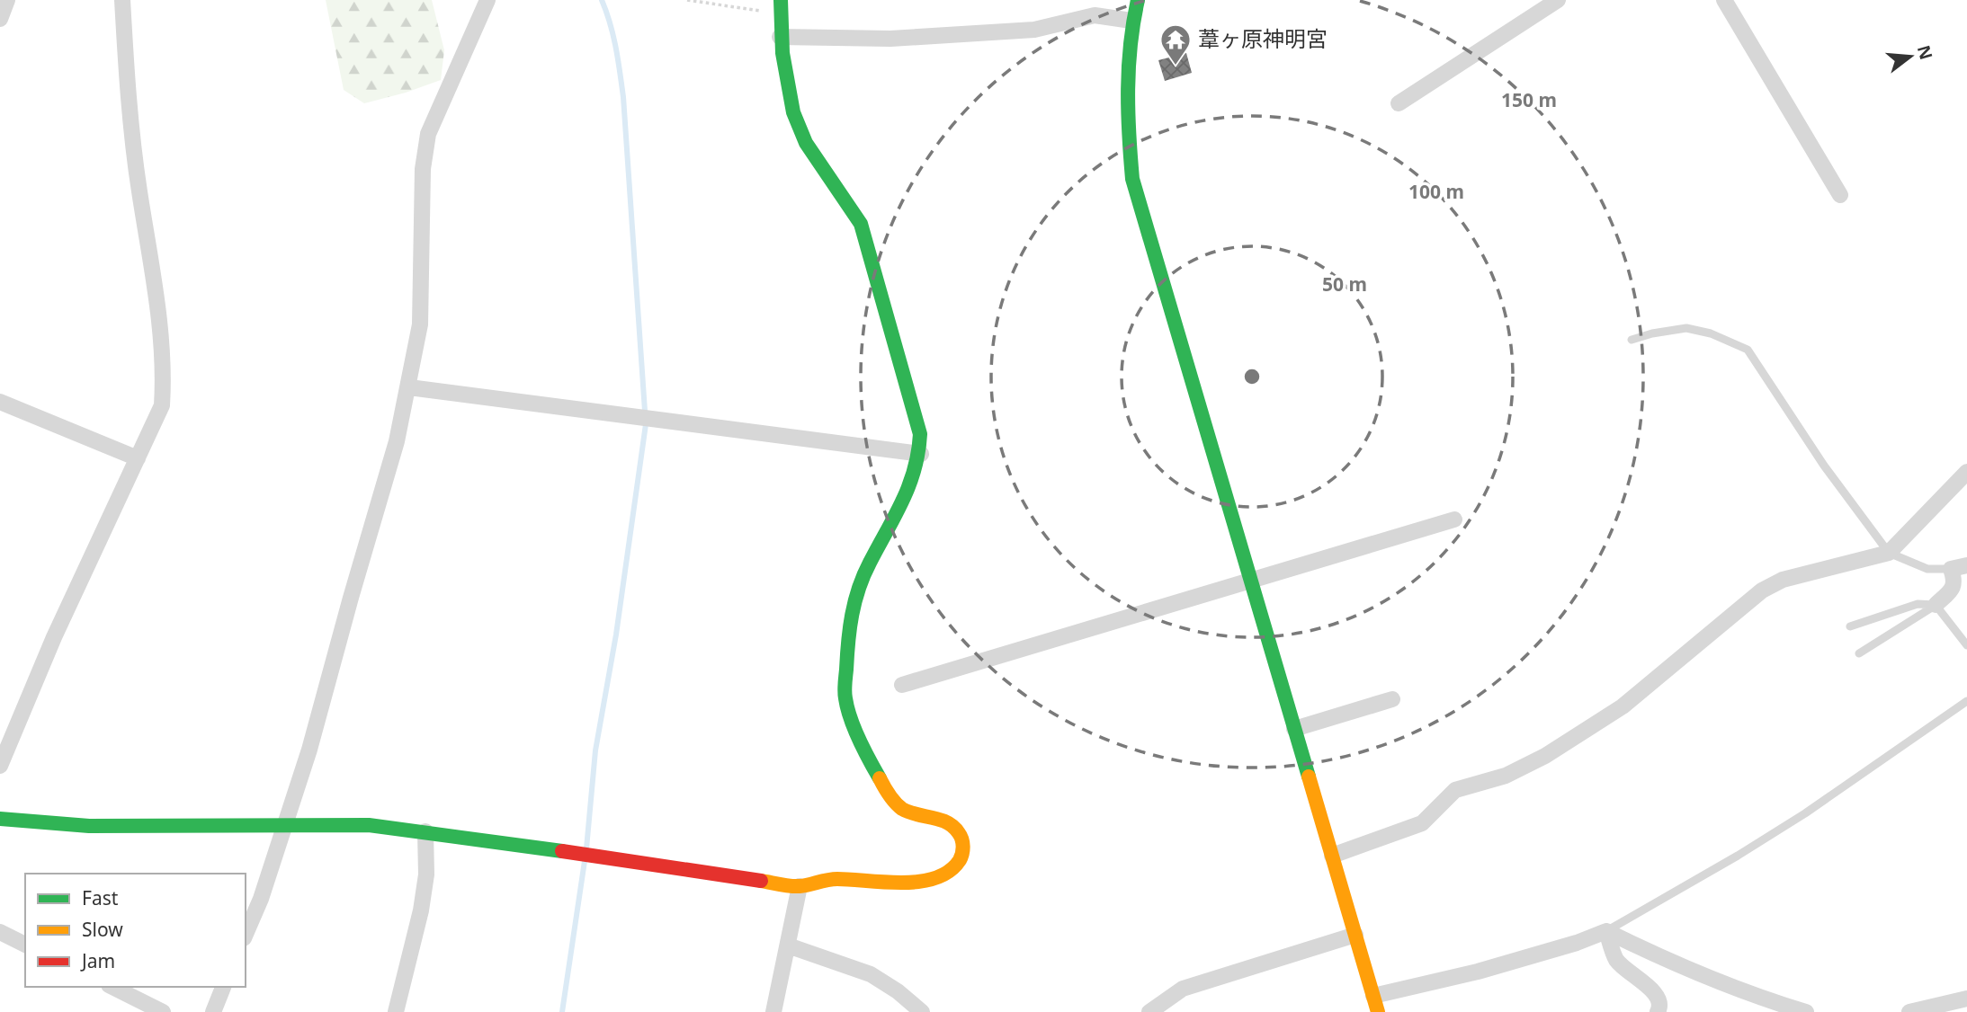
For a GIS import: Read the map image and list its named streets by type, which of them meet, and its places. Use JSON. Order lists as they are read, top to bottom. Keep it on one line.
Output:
{"places":{"temple":["葦ヶ原神明宮"]},"legend":["Fast","Slow","Jam"],"north":"right","rings":["150 m","100 m","50 m"]}
